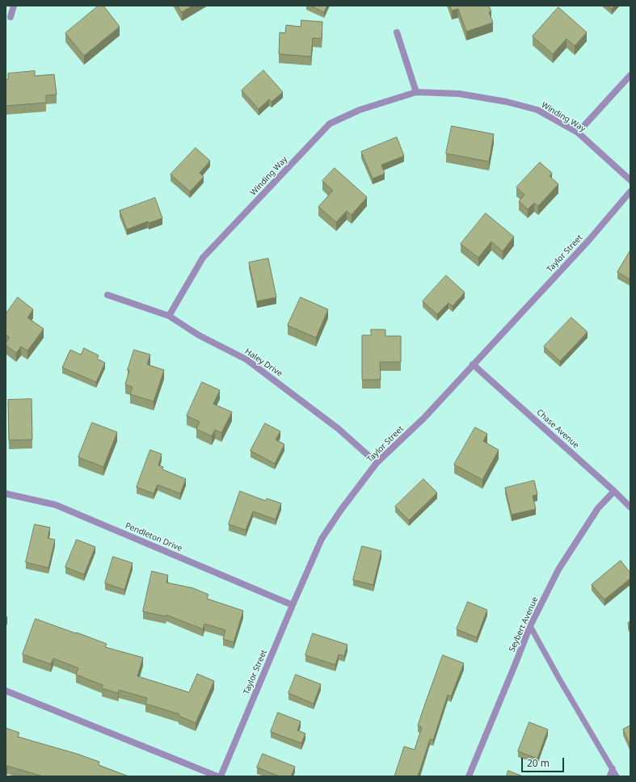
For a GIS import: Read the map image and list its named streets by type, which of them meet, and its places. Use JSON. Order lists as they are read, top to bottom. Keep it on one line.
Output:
{"streets":{"street":["Winding Way","Taylor Street","Haley Drive","Chase Avenue","Pendleton Drive","Seybert Avenue"]},"crossings":[["Winding Way","Haley Drive"],["Taylor Street","Haley Drive"],["Taylor Street","Chase Avenue"],["Taylor Street","Pendleton Drive"],["Chase Avenue","Seybert Avenue"]],"scale_bar":"20 m"}
